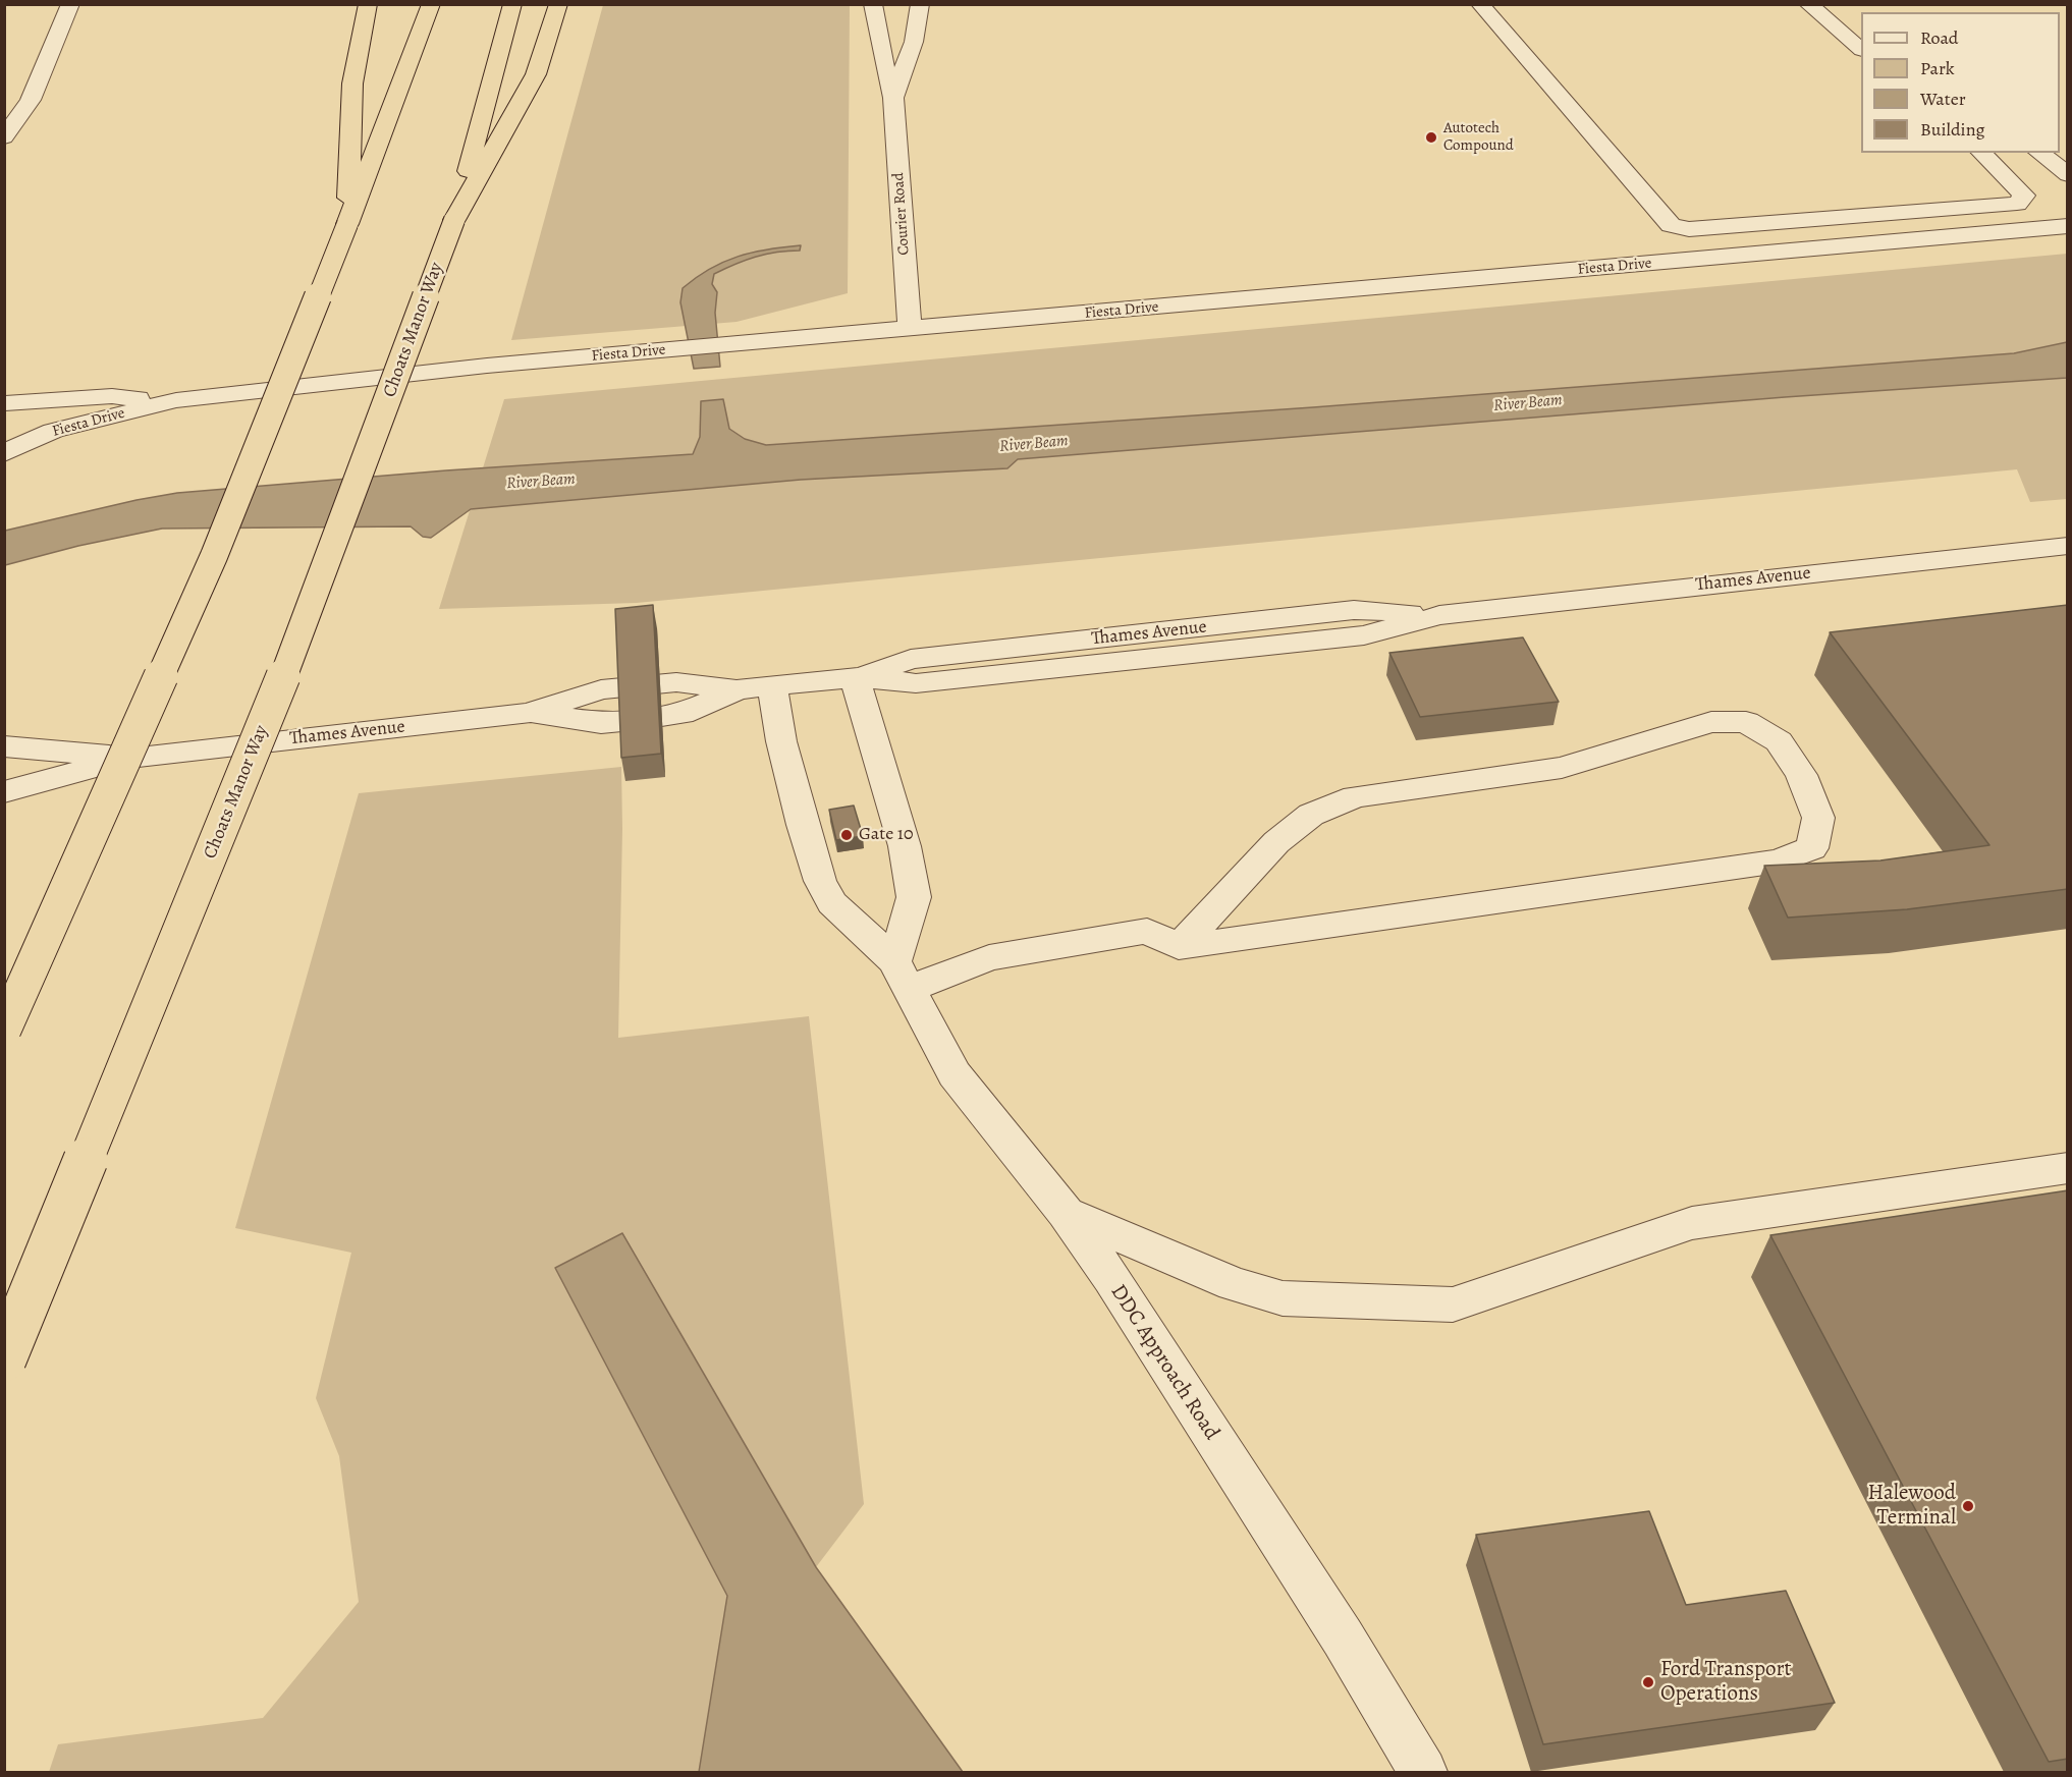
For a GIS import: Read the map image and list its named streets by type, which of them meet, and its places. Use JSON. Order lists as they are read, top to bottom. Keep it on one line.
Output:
{"streets":{"highway":["Choats Manor Way"],"street":["Courier Road","Fiesta Drive","Thames Avenue","DDC Approach Road"]},"crossings":[["Courier Road","Fiesta Drive"],["Thames Avenue","DDC Approach Road"]],"water":["River Beam"],"places":["Autotech Compound","Gate 10","Halewood Terminal","Ford Transport Operations"],"legend":["Road","Park","Water","Building"]}
